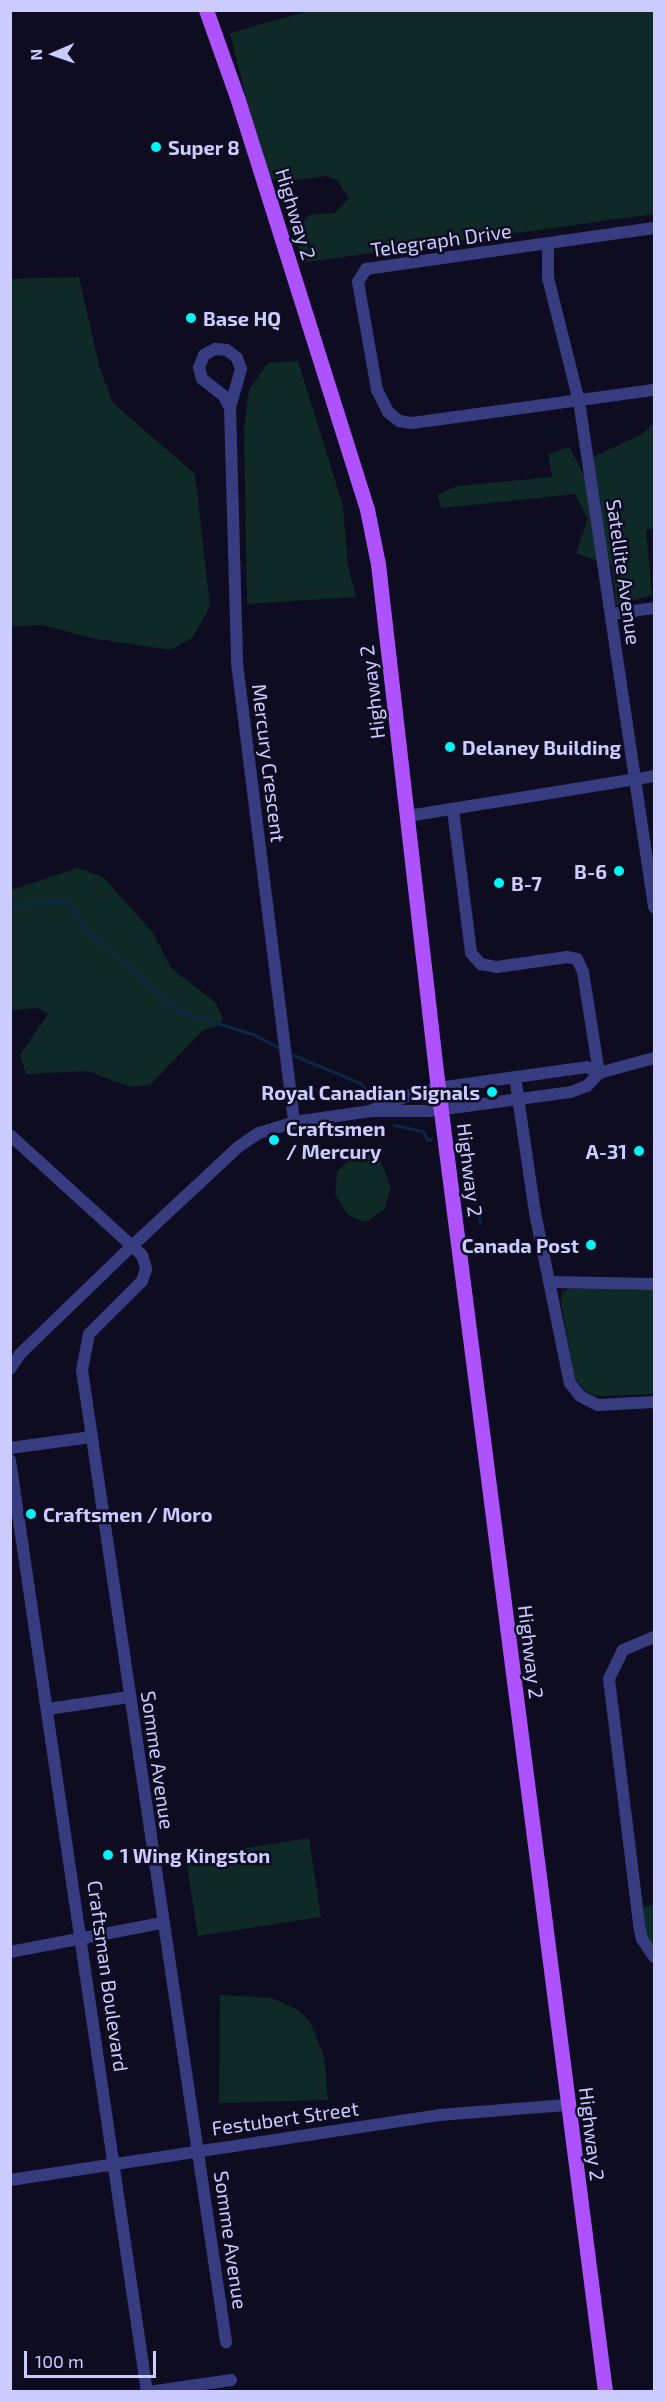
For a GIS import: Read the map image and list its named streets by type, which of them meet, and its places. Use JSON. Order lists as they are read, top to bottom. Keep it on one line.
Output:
{"streets":{"main road":["Highway 2"],"street":["Telegraph Drive","Satellite Avenue","Mercury Crescent","Somme Avenue","Craftsman Boulevard","Festubert Street"]},"crossings":[["Highway 2","Festubert Street"],["Telegraph Drive","Satellite Avenue"],["Somme Avenue","Festubert Street"],["Craftsman Boulevard","Festubert Street"]],"places":["Super 8","Base HQ","Delaney Building","B-6","B-7","Royal Canadian Signals","Craftsmen / Mercury","A-31","Canada Post","Craftsmen / Moro","1 Wing Kingston"],"scale_bar":"100 m","north":"left"}
